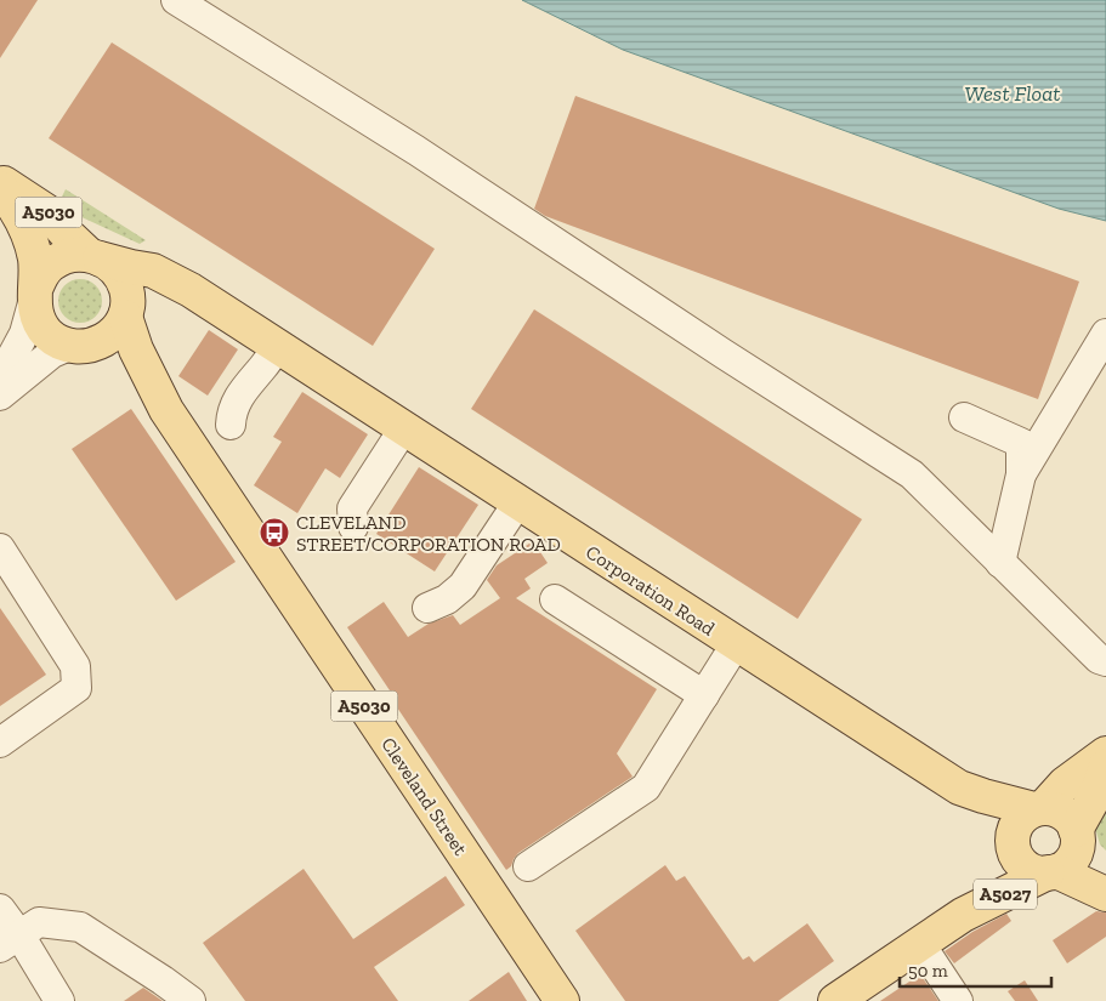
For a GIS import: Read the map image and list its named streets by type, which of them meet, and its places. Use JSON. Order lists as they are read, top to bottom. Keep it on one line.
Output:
{"streets":{"main road":["A5030","Corporation Road","Cleveland Street","A5027"]},"crossings":[["A5030","Corporation Road"],["A5030","Cleveland Street"],["Corporation Road","Cleveland Street"],["Corporation Road","A5027"]],"water":["West Float"],"places":{"bus stop":["CLEVELAND STREET/CORPORATION ROAD"]},"scale_bar":"50 m"}
